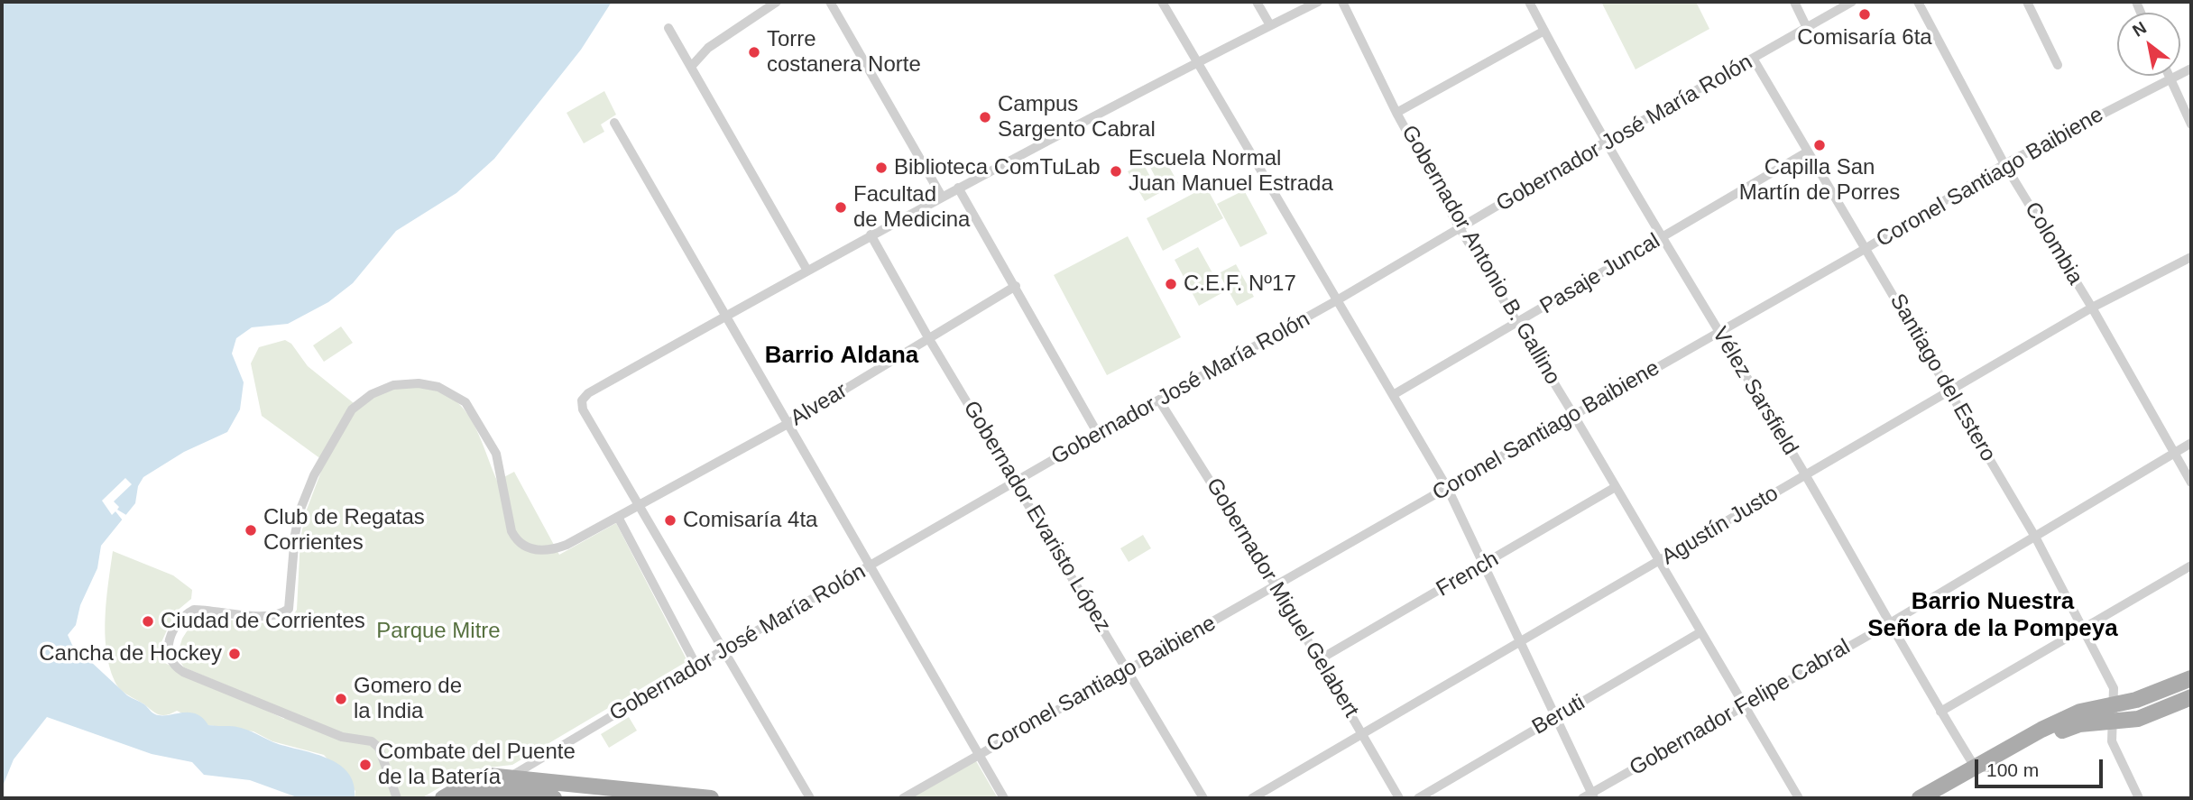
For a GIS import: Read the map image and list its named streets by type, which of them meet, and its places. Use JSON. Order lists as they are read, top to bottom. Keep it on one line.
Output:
{"streets":{"street":["Gobernador José María Rolón","Coronel Santiago Baibiene","Colombia","Gobernador Antonio B. Gallino","Pasaje Juncal","Santiago del Estero","Vélez Sarsfield","Alvear","Gobernador Evaristo López","Agustín Justo","French","Gobernador Miguel Gelabert","Gobernador Felipe Cabral","Beruti"]},"crossings":[["Gobernador José María Rolón","Gobernador Antonio B. Gallino"],["Gobernador José María Rolón","Santiago del Estero"],["Gobernador José María Rolón","Vélez Sarsfield"],["Gobernador José María Rolón","Gobernador Evaristo López"],["Gobernador José María Rolón","Gobernador Miguel Gelabert"],["Coronel Santiago Baibiene","Colombia"],["Coronel Santiago Baibiene","Gobernador Antonio B. Gallino"],["Coronel Santiago Baibiene","Santiago del Estero"],["Coronel Santiago Baibiene","Vélez Sarsfield"],["Coronel Santiago Baibiene","Gobernador Evaristo López"],["Coronel Santiago Baibiene","Gobernador Miguel Gelabert"],["Colombia","Agustín Justo"],["Colombia","Gobernador Felipe Cabral"],["Gobernador Antonio B. Gallino","Pasaje Juncal"],["Gobernador Antonio B. Gallino","Agustín Justo"],["Gobernador Antonio B. Gallino","French"],["Gobernador Antonio B. Gallino","Gobernador Felipe Cabral"],["Gobernador Antonio B. Gallino","Beruti"],["Pasaje Juncal","Santiago del Estero"],["Pasaje Juncal","Vélez Sarsfield"],["Santiago del Estero","Agustín Justo"],["Santiago del Estero","Gobernador Felipe Cabral"],["Vélez Sarsfield","Agustín Justo"],["Vélez Sarsfield","Gobernador Felipe Cabral"],["Alvear","Gobernador Evaristo López"],["Agustín Justo","Gobernador Miguel Gelabert"],["French","Gobernador Miguel Gelabert"]],"districts":["Barrio Aldana","Barrio Nuestra Señora de la Pompeya"],"parks":["Parque Mitre"],"places":["Comisaría 6ta","Torre costanera Norte","Campus Sargento Cabral","Capilla San Martín de Porres","Biblioteca ComTuLab","Escuela Normal Juan Manuel Estrada","Facultad de Medicina","C.E.F. Nº17","Comisaría 4ta","Club de Regatas Corrientes","Ciudad de Corrientes","Cancha de Hockey","Gomero de la India","Combate del Puente de la Batería"],"scale_bar":"100 m","north":"top left"}
